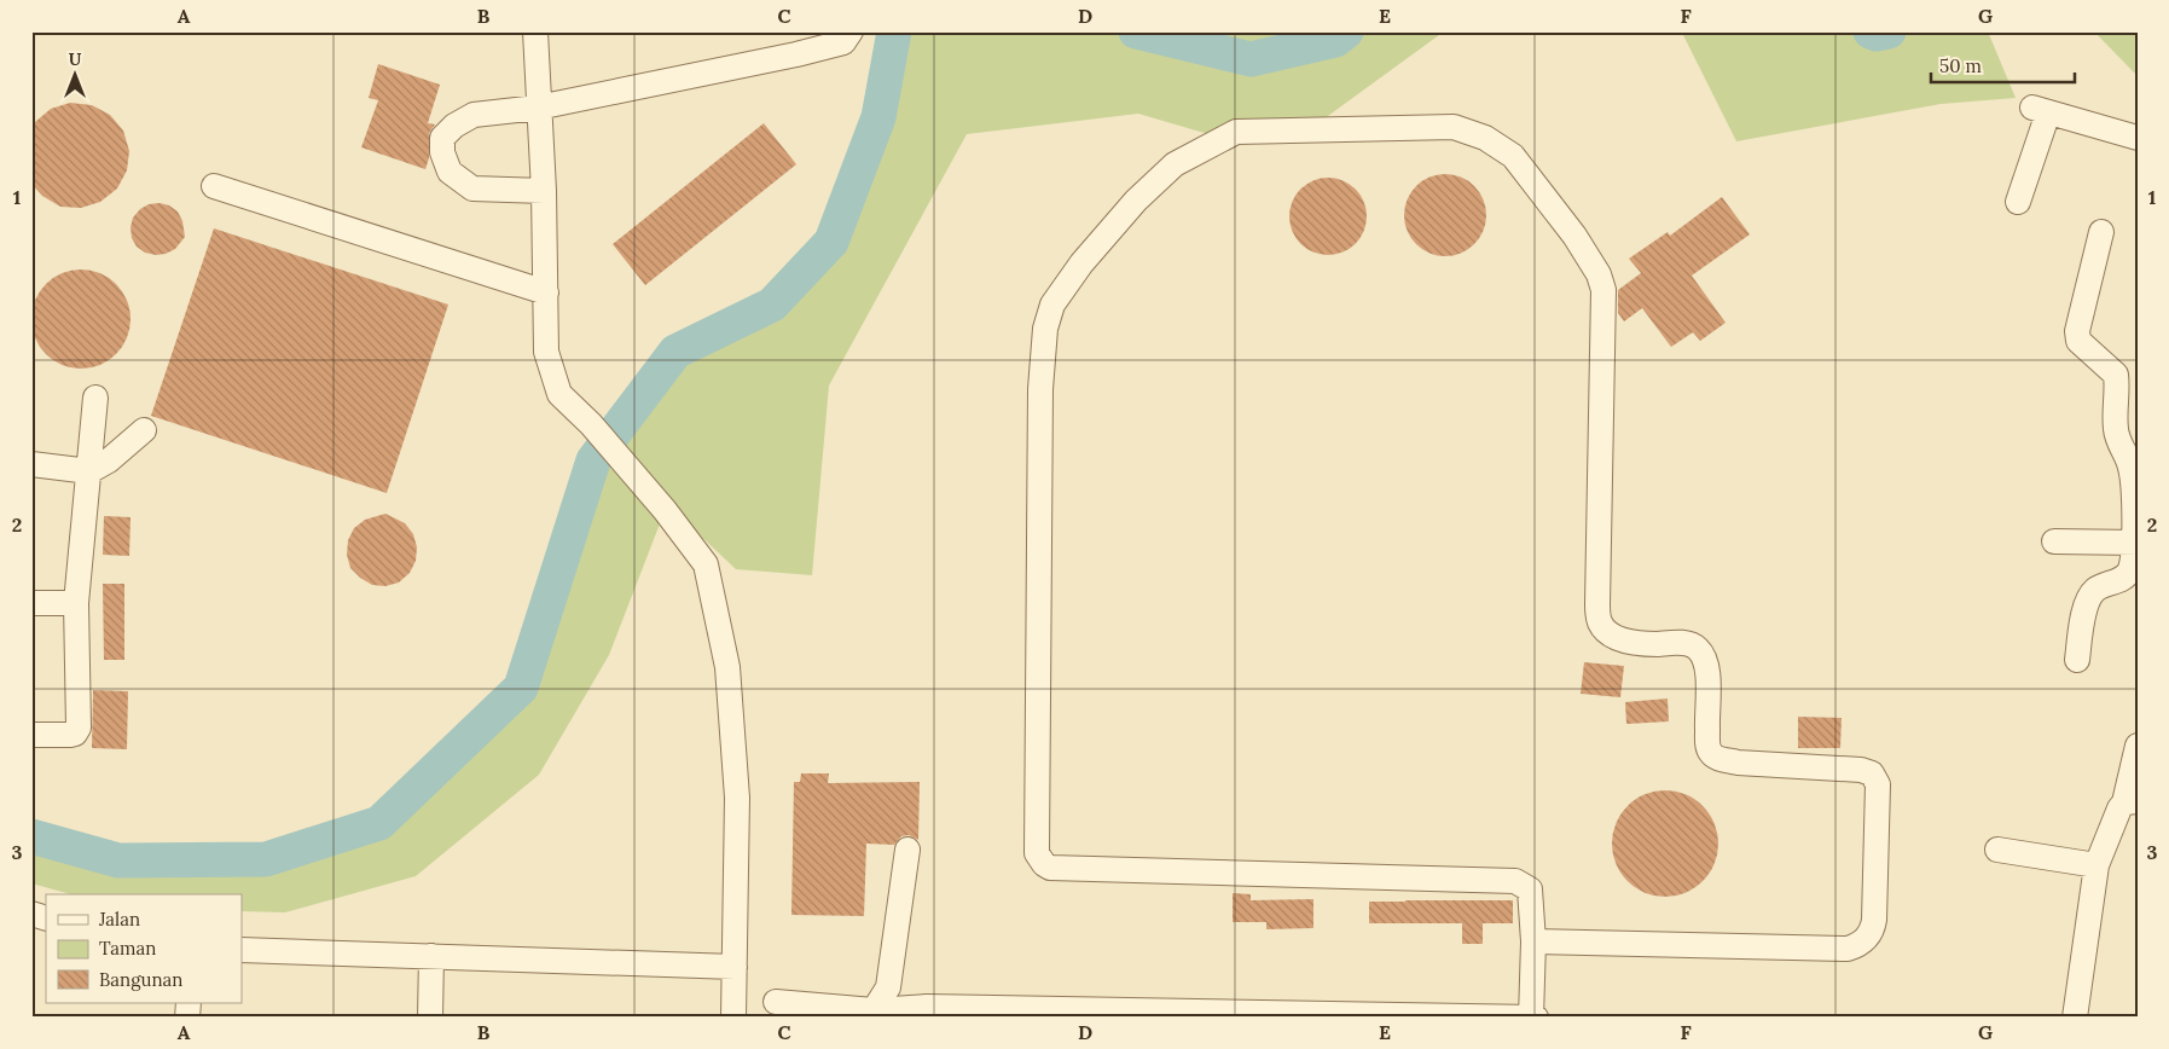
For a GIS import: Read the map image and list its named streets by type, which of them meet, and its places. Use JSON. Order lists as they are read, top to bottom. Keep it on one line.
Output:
{"legend":["Jalan","Taman","Bangunan"],"scale_bar":"50 m","north":"top","grid":{"columns":["A","B","C","D","E","F","G"],"rows":["1","2","3"]}}
